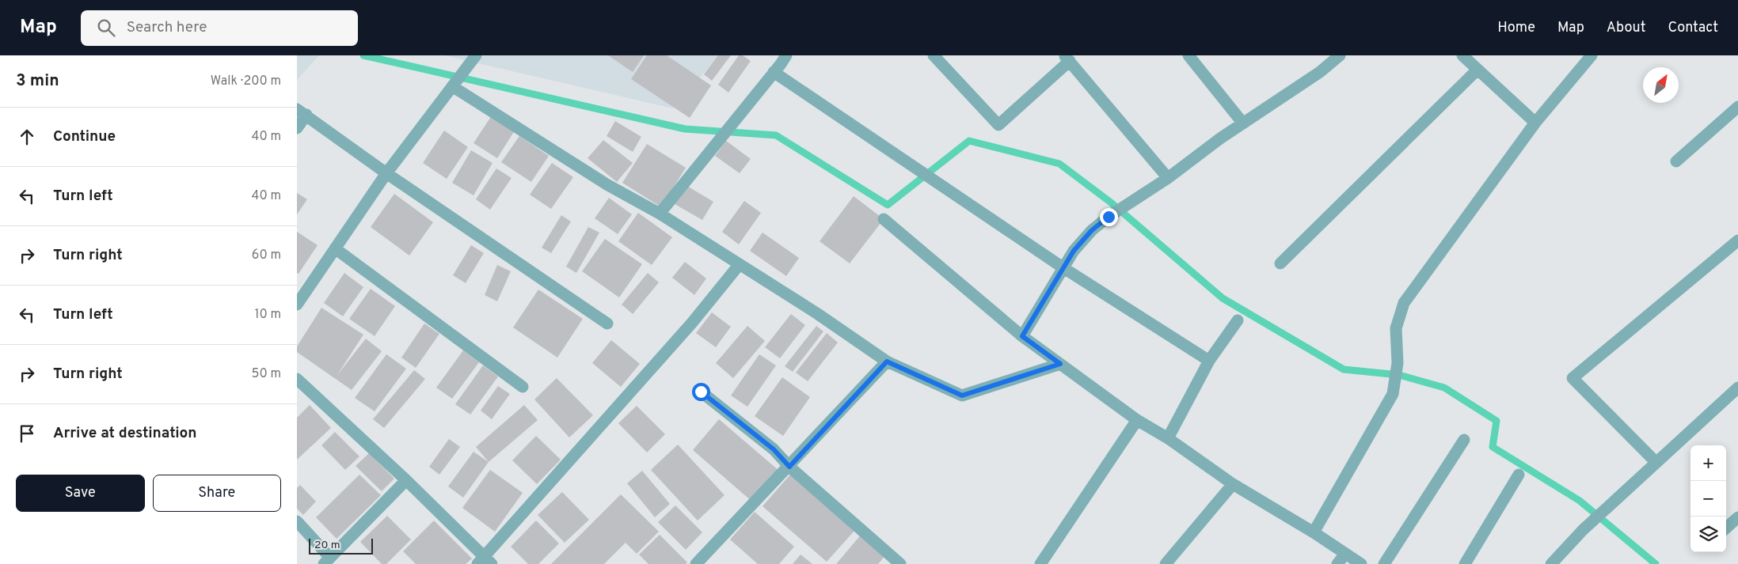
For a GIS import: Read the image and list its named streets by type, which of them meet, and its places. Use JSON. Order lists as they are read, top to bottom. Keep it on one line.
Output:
{"scale_bar":"20 m","north":"top right","page":{"header":"Map","search":"Search here","nav":["Home","Map","About","Contact"],"heading":["3 min","Walk · 200 m"],"list":[["Continue","40 m"],["Turn left","40 m"],["Turn right","60 m"],["Turn left","10 m"],["Turn right","50 m"],"Arrive at destination"],"map_buttons":["+","−"],"buttons":["Save","Share"],"scale":"20 m"}}
